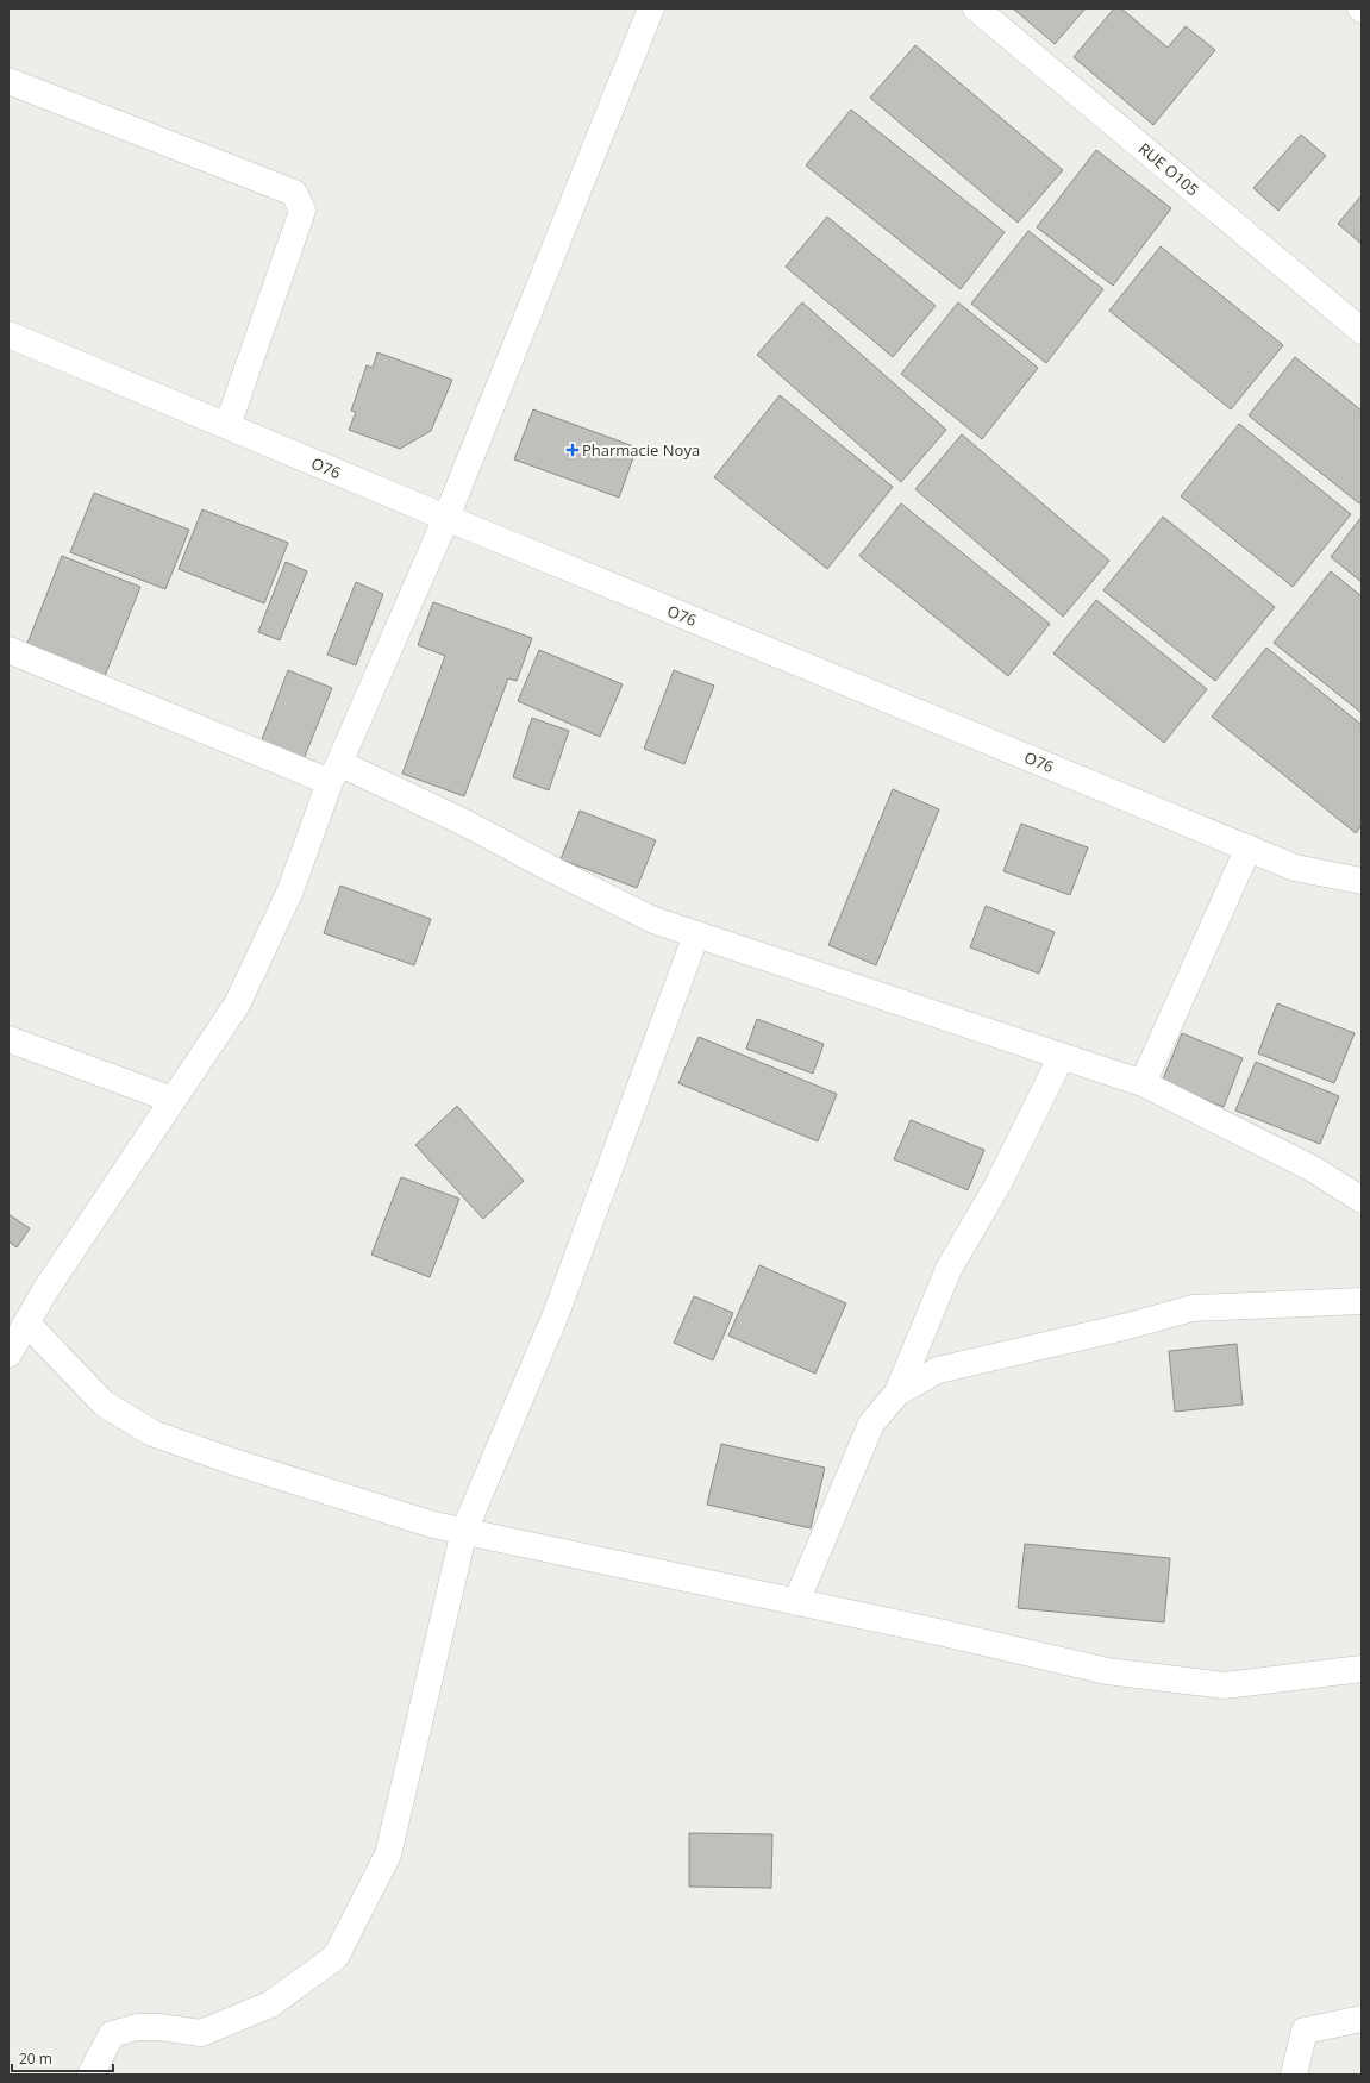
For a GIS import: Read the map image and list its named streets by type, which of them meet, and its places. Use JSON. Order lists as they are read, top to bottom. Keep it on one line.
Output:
{"streets":{"street":["RUE O105","O76"]},"places":{"health":["Pharmacie Noya"]},"scale_bar":"20 m"}
